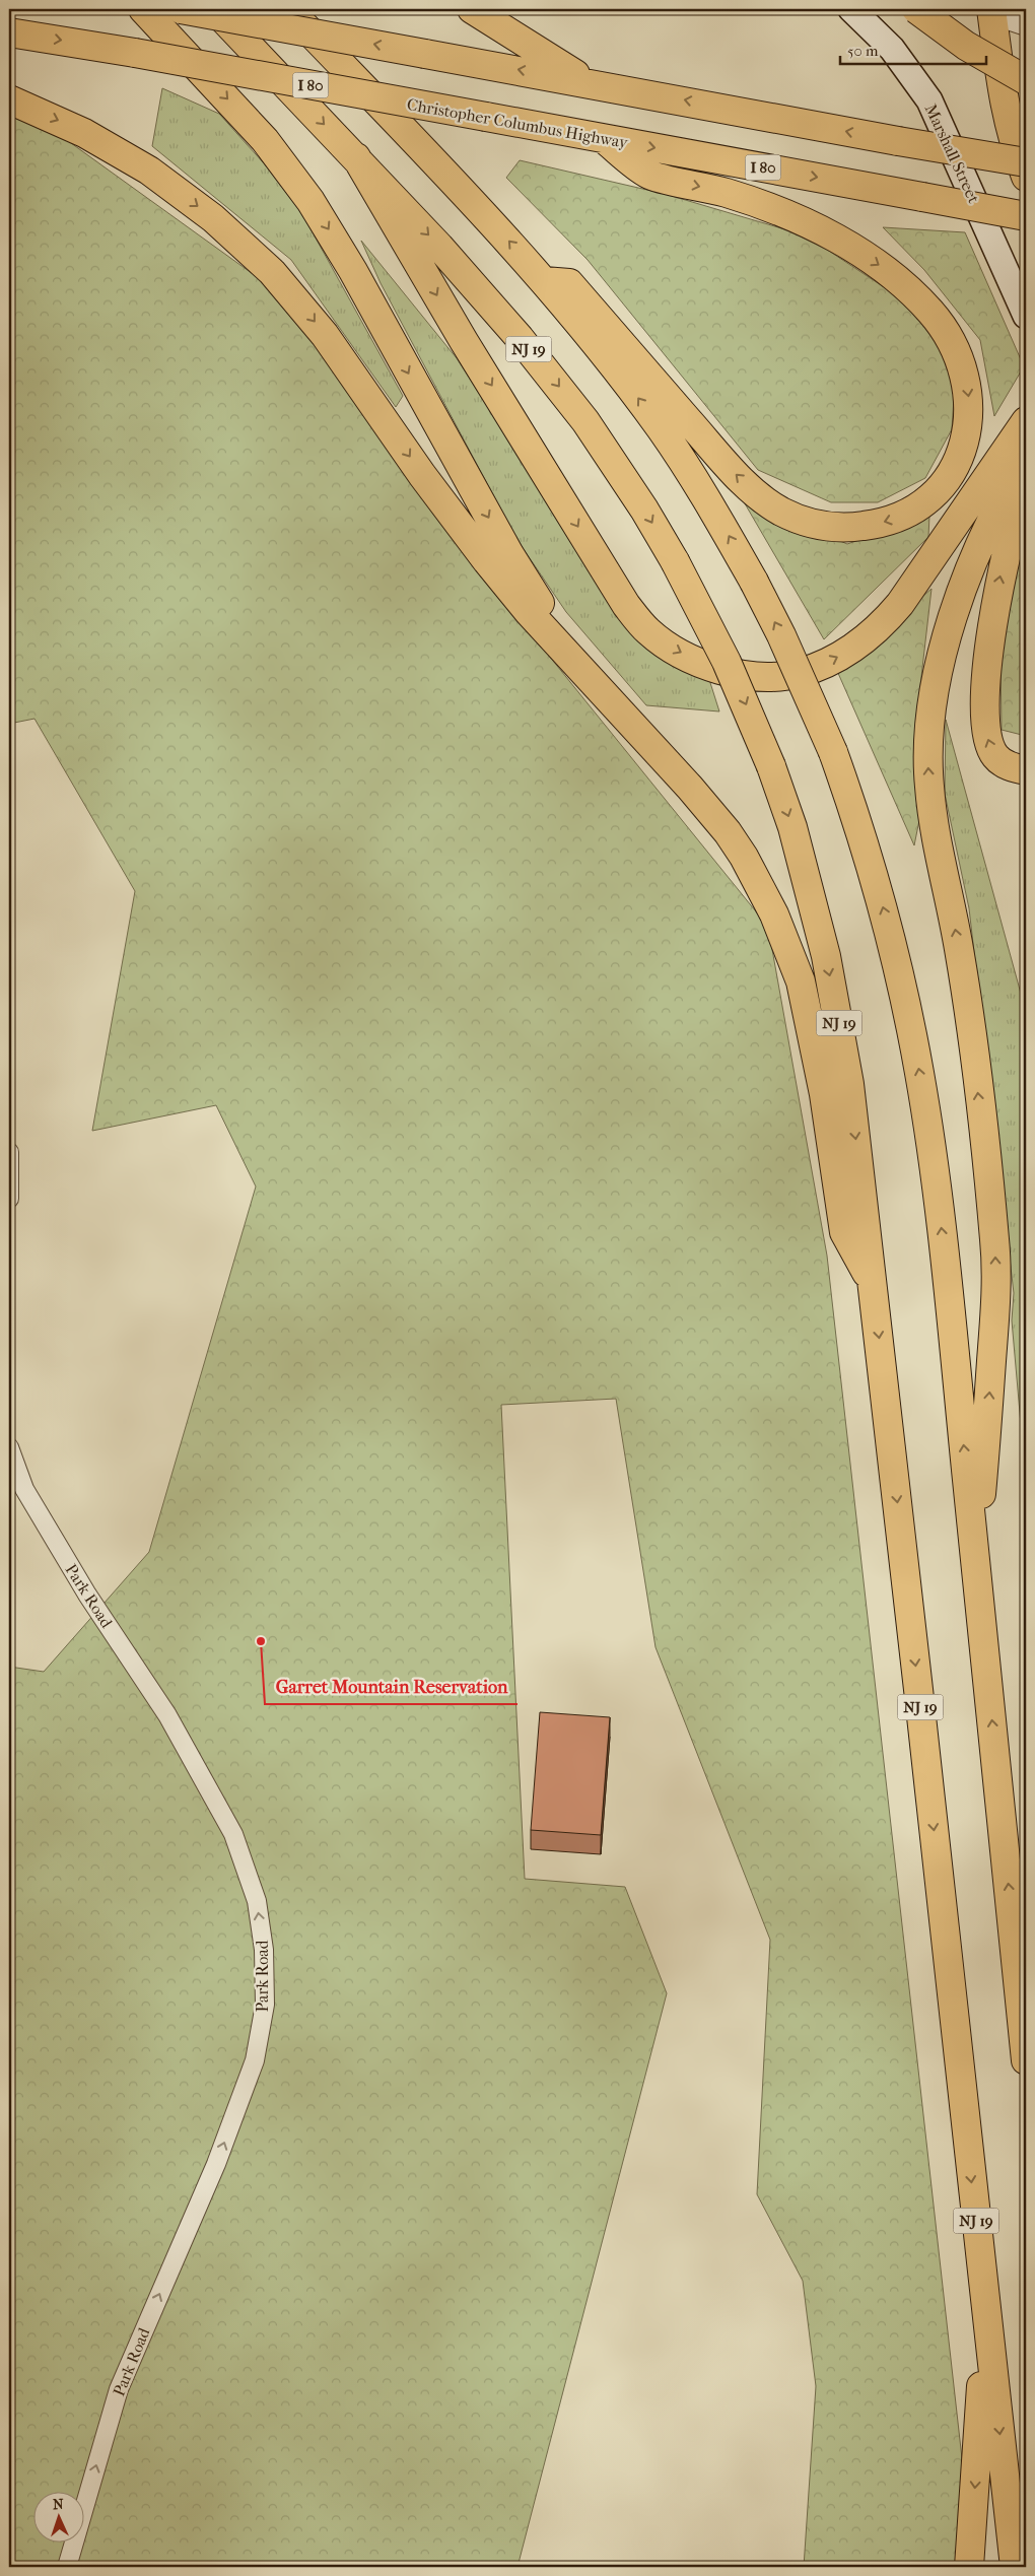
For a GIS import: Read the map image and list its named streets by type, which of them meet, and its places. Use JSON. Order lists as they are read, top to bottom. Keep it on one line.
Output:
{"streets":{"main road":["I 80","Christopher Columbus Highway","NJ 19"],"street":["Marshall Street","Park Road"]},"one_way":["Park Road"],"places":["Garret Mountain Reservation"],"scale_bar":"50 m","north":"top"}
